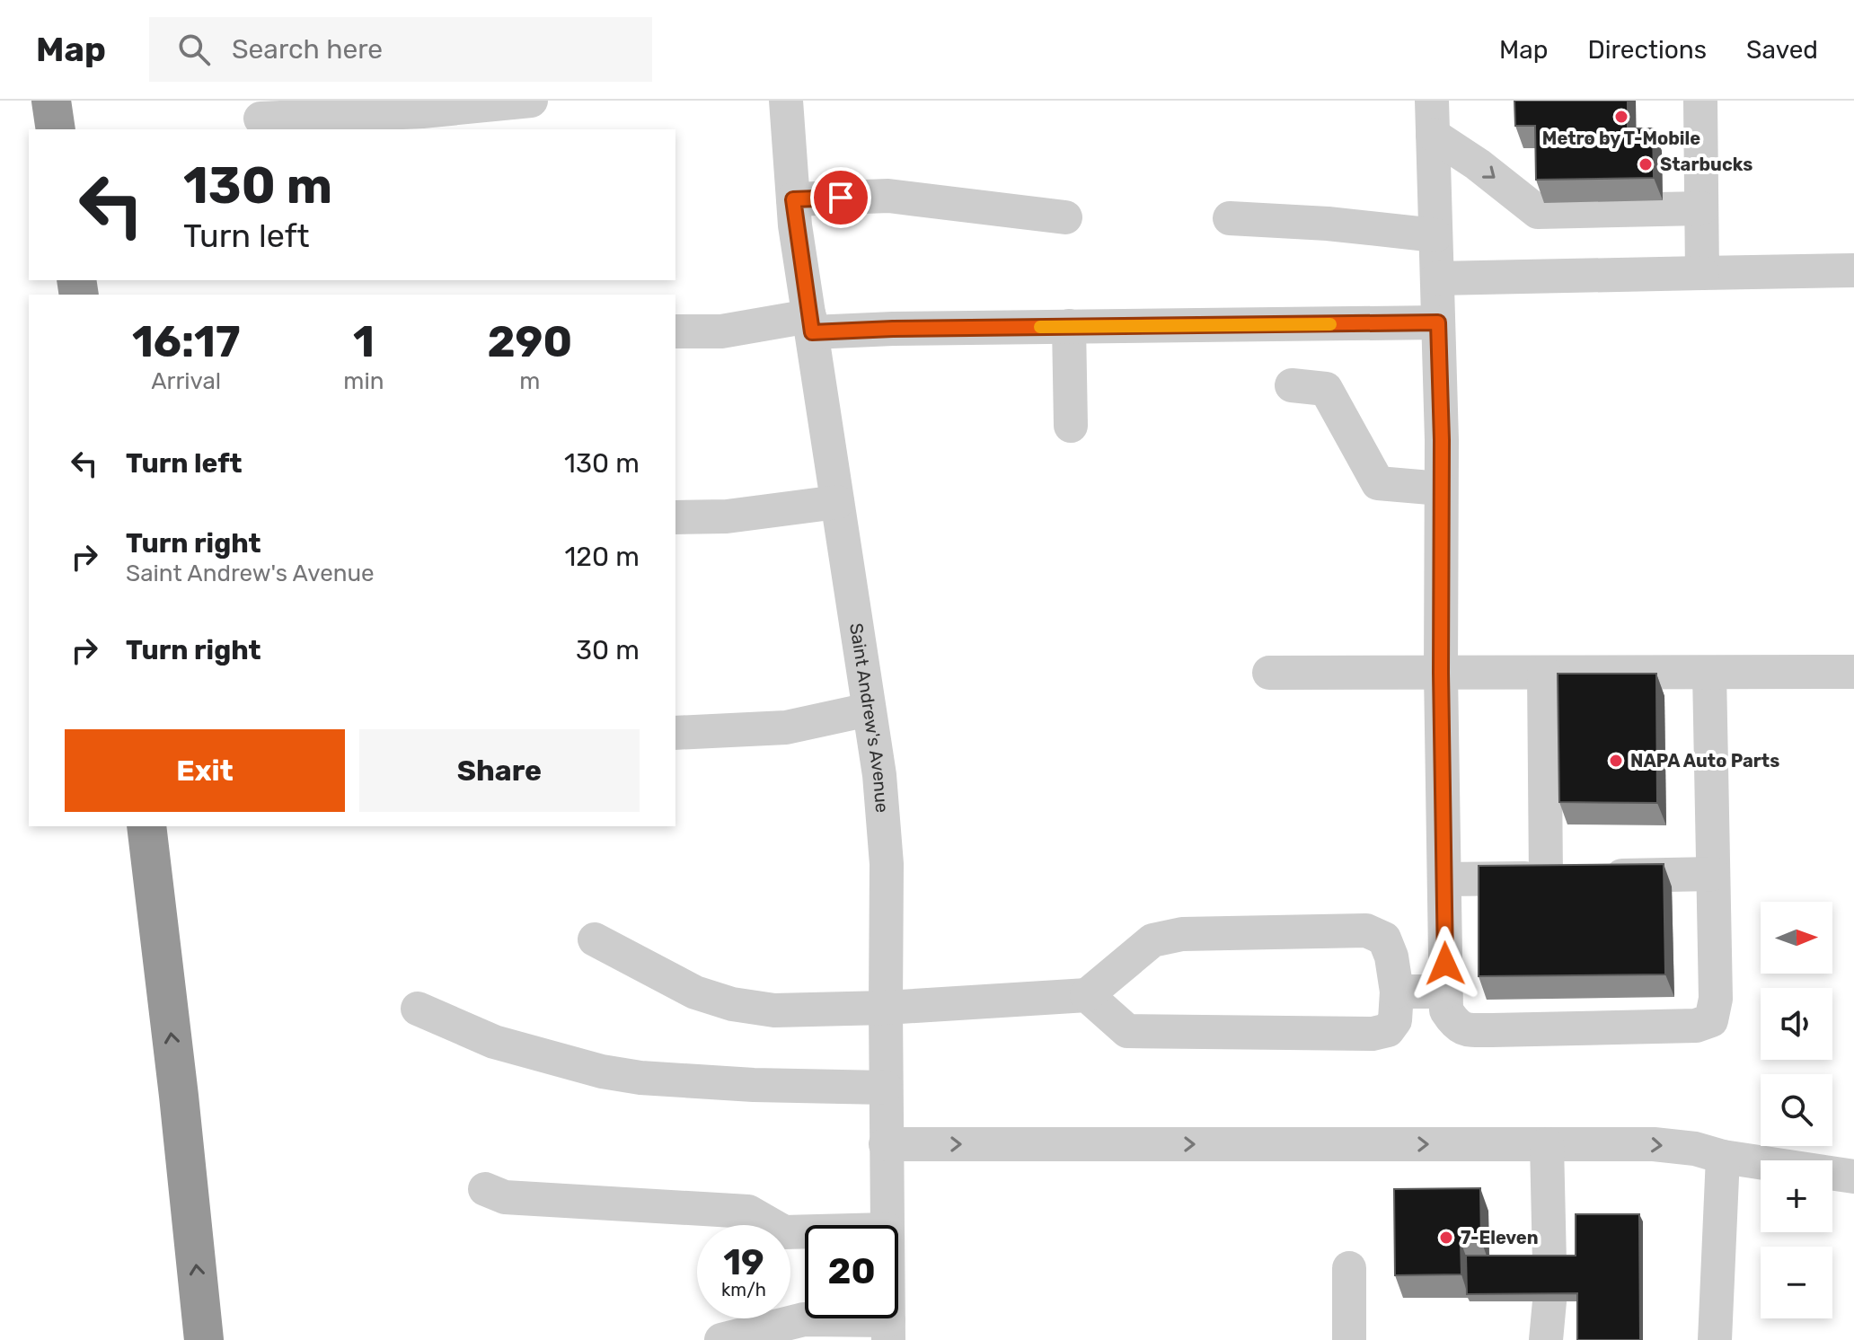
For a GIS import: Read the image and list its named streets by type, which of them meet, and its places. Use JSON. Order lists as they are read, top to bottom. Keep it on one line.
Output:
{"streets":{"street":["Saint Andrew's Avenue"]},"places":["Metro by T-Mobile","Starbucks","NAPA Auto Parts","7-Eleven"],"north":"right","page":{"header":"Map","search":"Search here","nav":["Map","Directions","Saved"],"turn":["130 m","Turn left"],"eta":["16:17","Arrival","1","min","290","m"],"list":[{"name":"Turn left","value":"130 m"},{"name":"Turn right","note":"Saint Andrew's Avenue","value":"120 m"},{"name":"Turn right","value":"30 m"}],"buttons":["Exit","Share"],"map_buttons":["+","−"],"speed":"19 km/h","limit":"20"}}
